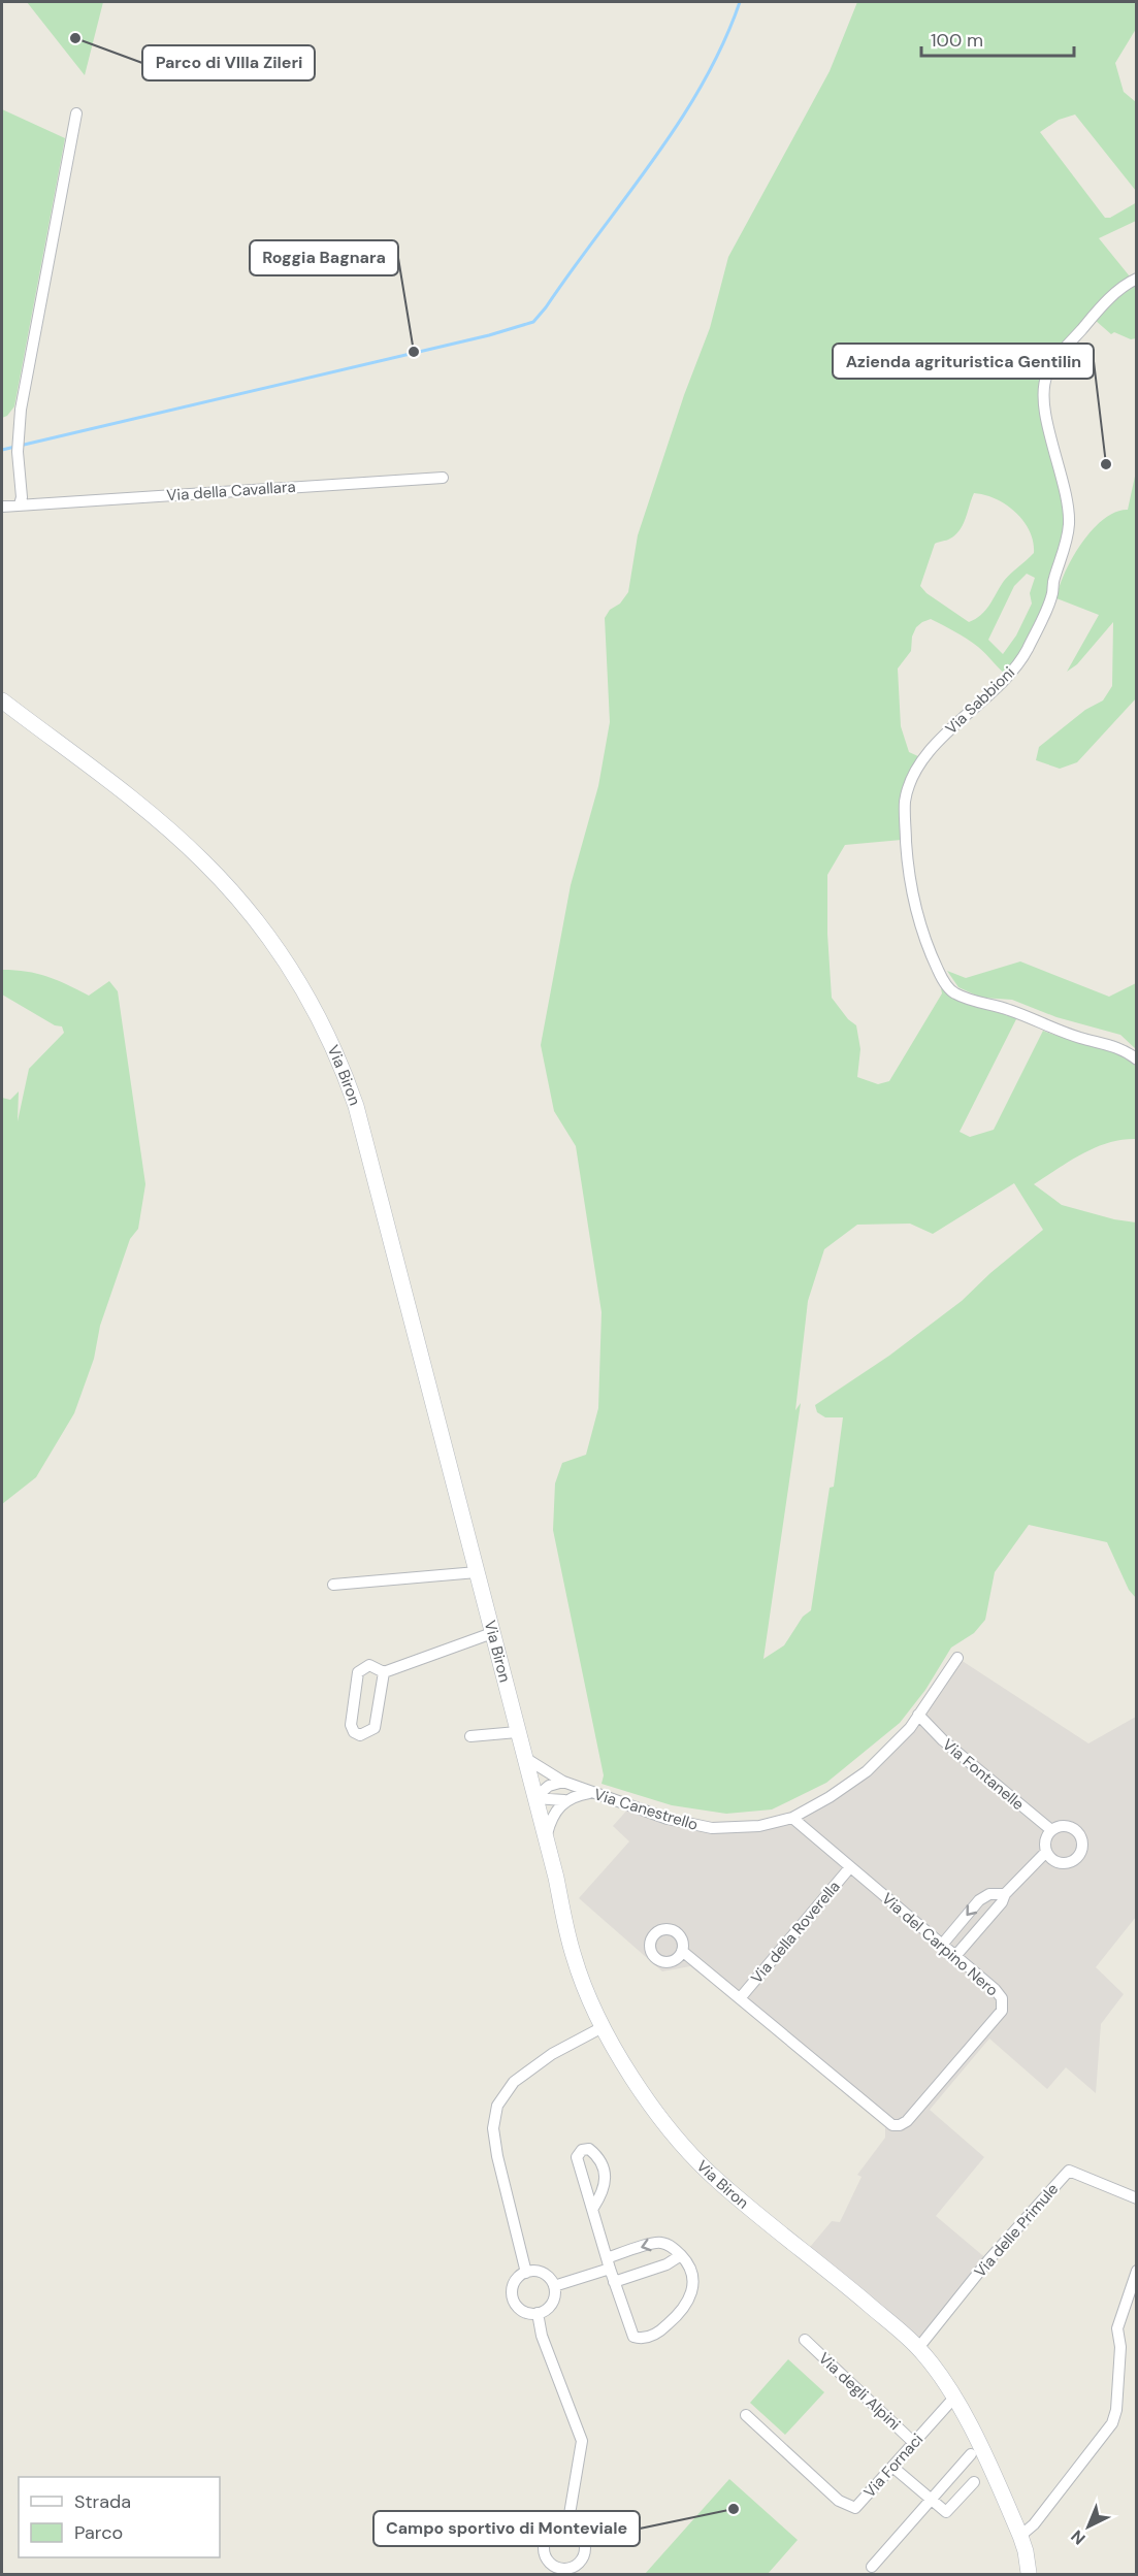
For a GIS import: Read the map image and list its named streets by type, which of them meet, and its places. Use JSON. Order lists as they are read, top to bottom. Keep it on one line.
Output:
{"streets":{"street":["Via della Cavallara","Via Sabbioni","Via Biron","Via Fontanelle","Via Canestrello","Via della Roverella","Via del Carpino Nero","Via delle Primule","Via degli Alpini","Via Fornaci"]},"crossings":[["Via Biron","Via Canestrello"],["Via Biron","Via delle Primule"],["Via Biron","Via Fornaci"],["Via Fontanelle","Via Canestrello"],["Via Canestrello","Via del Carpino Nero"],["Via della Roverella","Via del Carpino Nero"],["Via degli Alpini","Via Fornaci"]],"places":["Parco di VIlla Zileri","Roggia Bagnara","Azienda agrituristica Gentilin","Campo sportivo di Monteviale"],"legend":["Strada","Parco"],"scale_bar":"100 m","north":"bottom left"}
